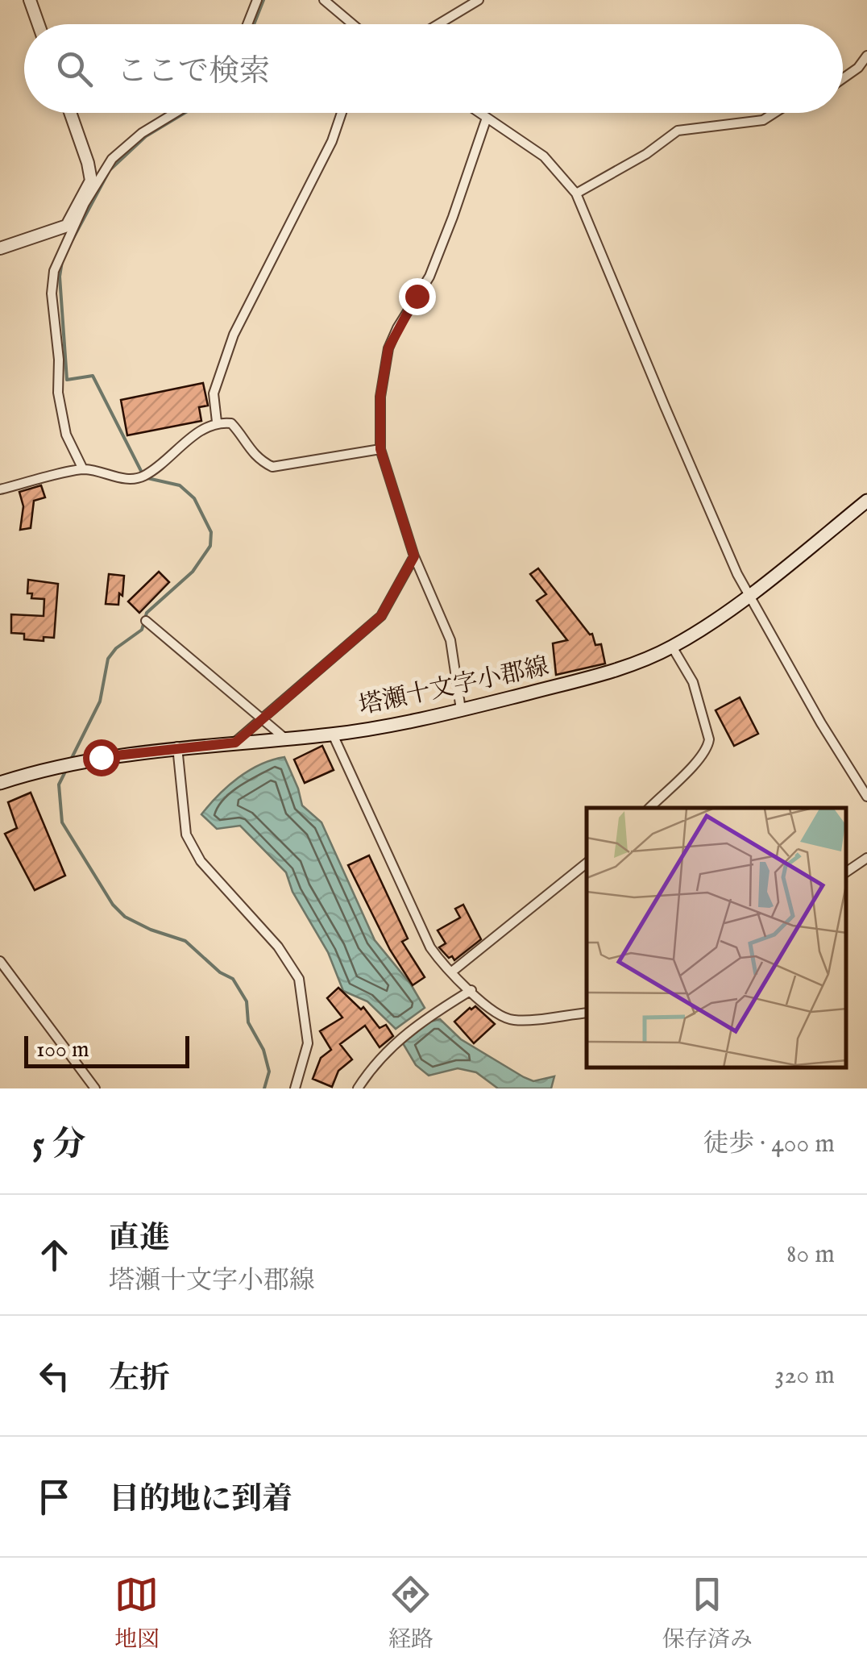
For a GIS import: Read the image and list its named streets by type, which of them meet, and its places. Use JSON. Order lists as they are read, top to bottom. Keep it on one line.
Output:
{"streets":{"main road":["塔瀬十文字小郡線"]},"scale_bar":"100 m","page":{"search":"ここで検索","scale":"100 m","heading":["5 分","徒歩 · 400 m"],"list":[["直進","塔瀬十文字小郡線","80 m"],["左折","320 m"],"目的地に到着"],"nav":["地図","経路","保存済み"]}}
